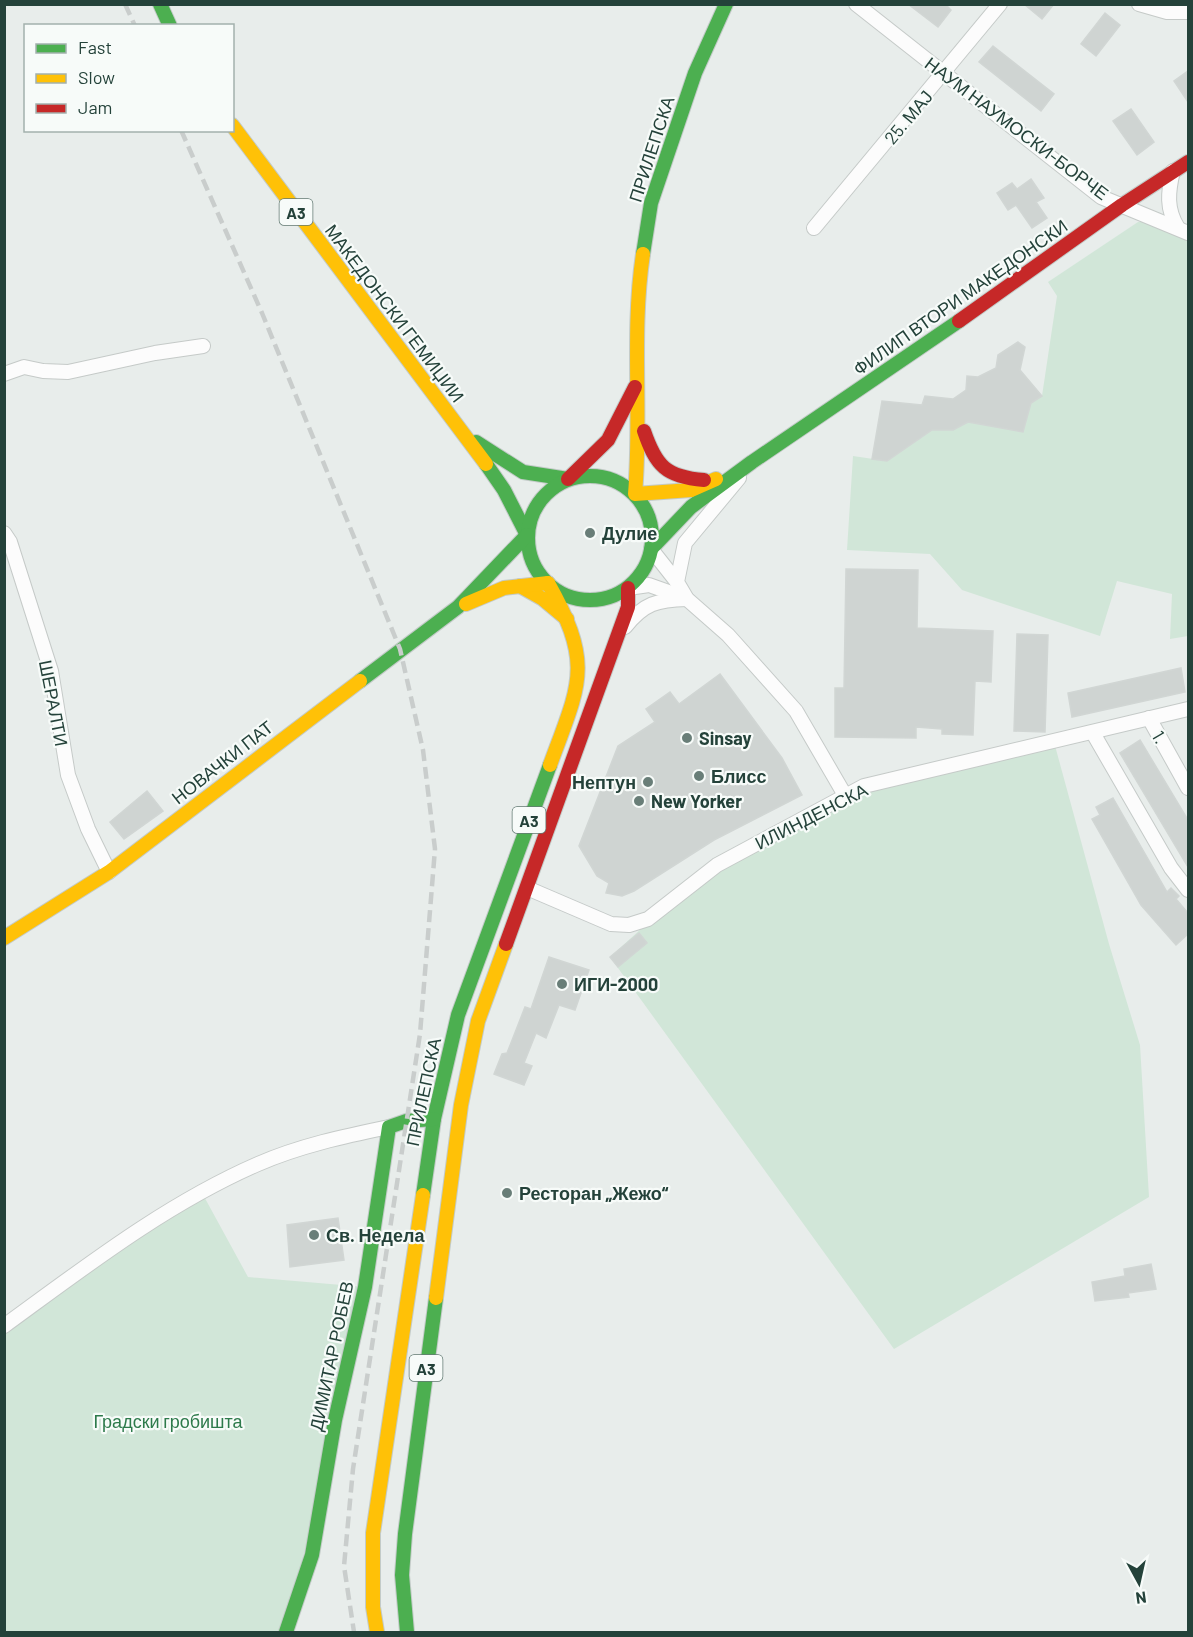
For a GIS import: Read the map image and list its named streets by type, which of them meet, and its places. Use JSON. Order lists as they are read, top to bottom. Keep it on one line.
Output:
{"streets":{"main road":["ПРИЛЕПСКА","A3","ФИЛИП ВТОРИ МАКЕДОНСКИ","МАКЕДОНСКИ ГЕМИЏИИ","НОВАЧКИ ПАТ","ДИМИТАР РОБЕВ"],"street":["25. МАЈ","НАУМ НАУМОСКИ-БОРЧЕ","ШЕРАЛТИ","1.","ИЛИНДЕНСКА"]},"crossings":[["25. МАЈ","НАУМ НАУМОСКИ-БОРЧЕ"],["НАУМ НАУМОСКИ-БОРЧЕ","ФИЛИП ВТОРИ МАКЕДОНСКИ"],["ПРИЛЕПСКА","A3"],["A3","МАКЕДОНСКИ ГЕМИЏИИ"],["A3","ИЛИНДЕНСКА"],["ШЕРАЛТИ","НОВАЧКИ ПАТ"],["1.","ИЛИНДЕНСКА"]],"parks":["Градски гробишта"],"places":["Дулие","Sinsay","Блисс","Нептун","New Yorker","ИГИ-2000","Ресторан „Жежо“","Св. Недела"],"legend":["Fast","Slow","Jam"],"north":"bottom"}
